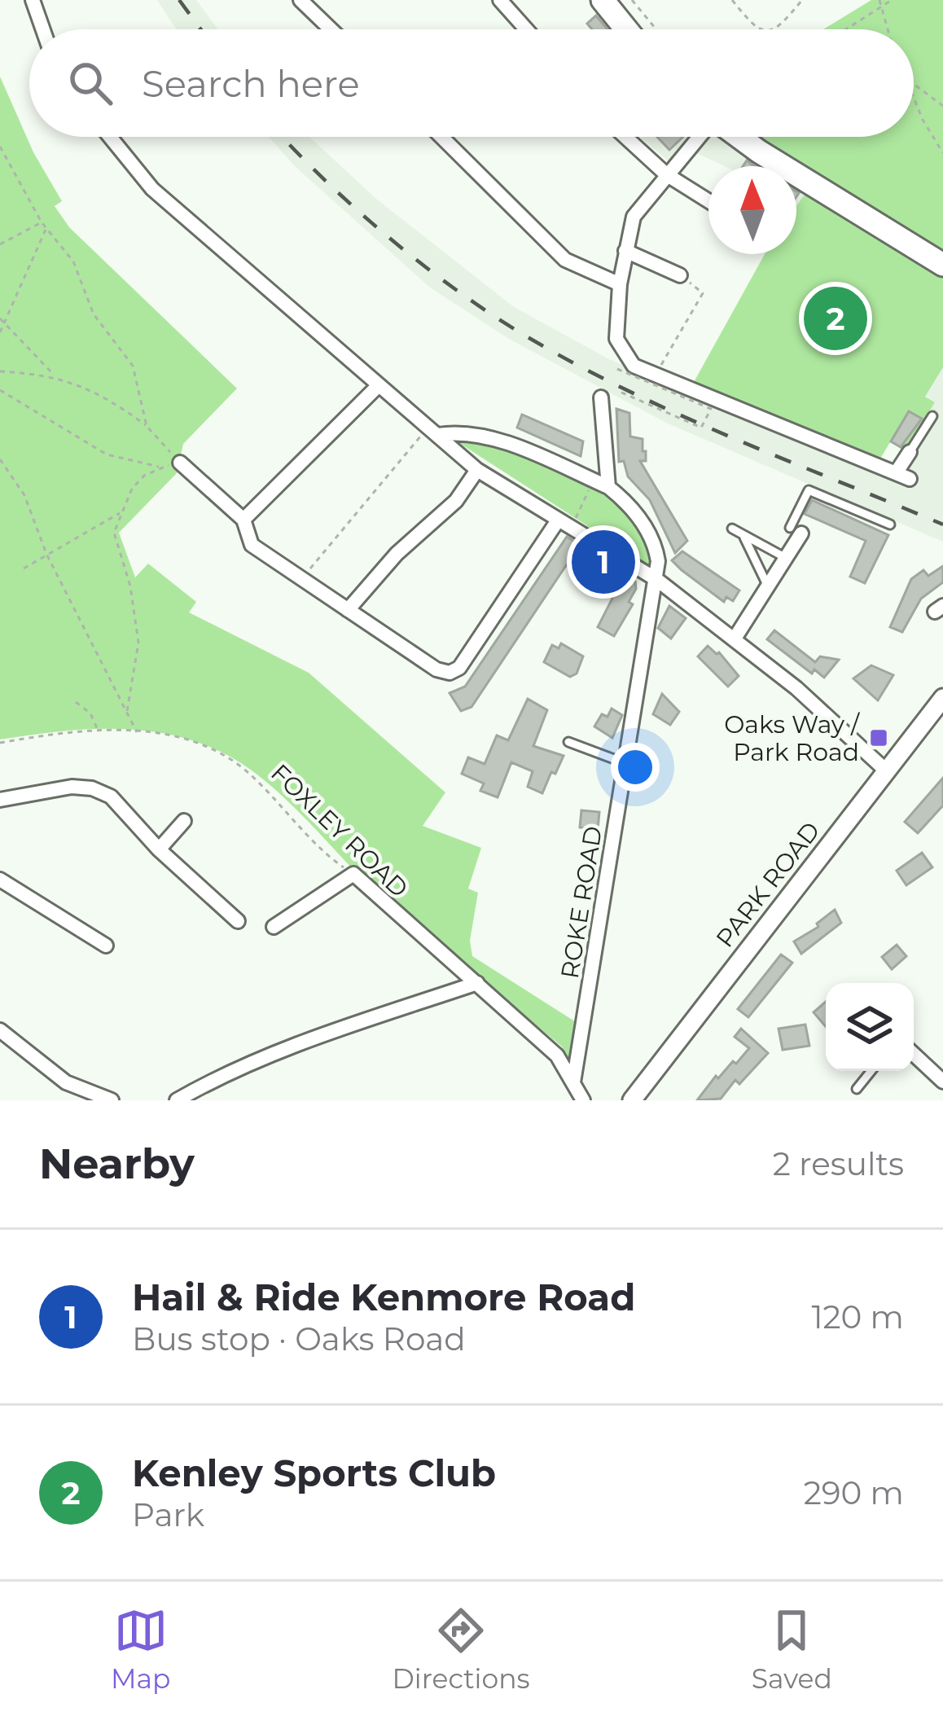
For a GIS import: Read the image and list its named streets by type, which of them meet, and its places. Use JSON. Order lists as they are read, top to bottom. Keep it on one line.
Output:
{"streets":{"street":["FOXLEY ROAD","PARK ROAD","ROKE ROAD"]},"crossings":[["FOXLEY ROAD","ROKE ROAD"]],"places":{"transit":["Oaks Way / Park Road"]},"north":"top","page":{"search":"Search here","pins":["2","1"],"heading":["Nearby","2 results"],"list":[{"mark":"1","name":"Hail & Ride Kenmore Road","note":"Bus stop · Oaks Road","value":"120 m"},{"mark":"2","name":"Kenley Sports Club","note":"Park","value":"290 m"}],"nav":["Map","Directions","Saved"]}}
